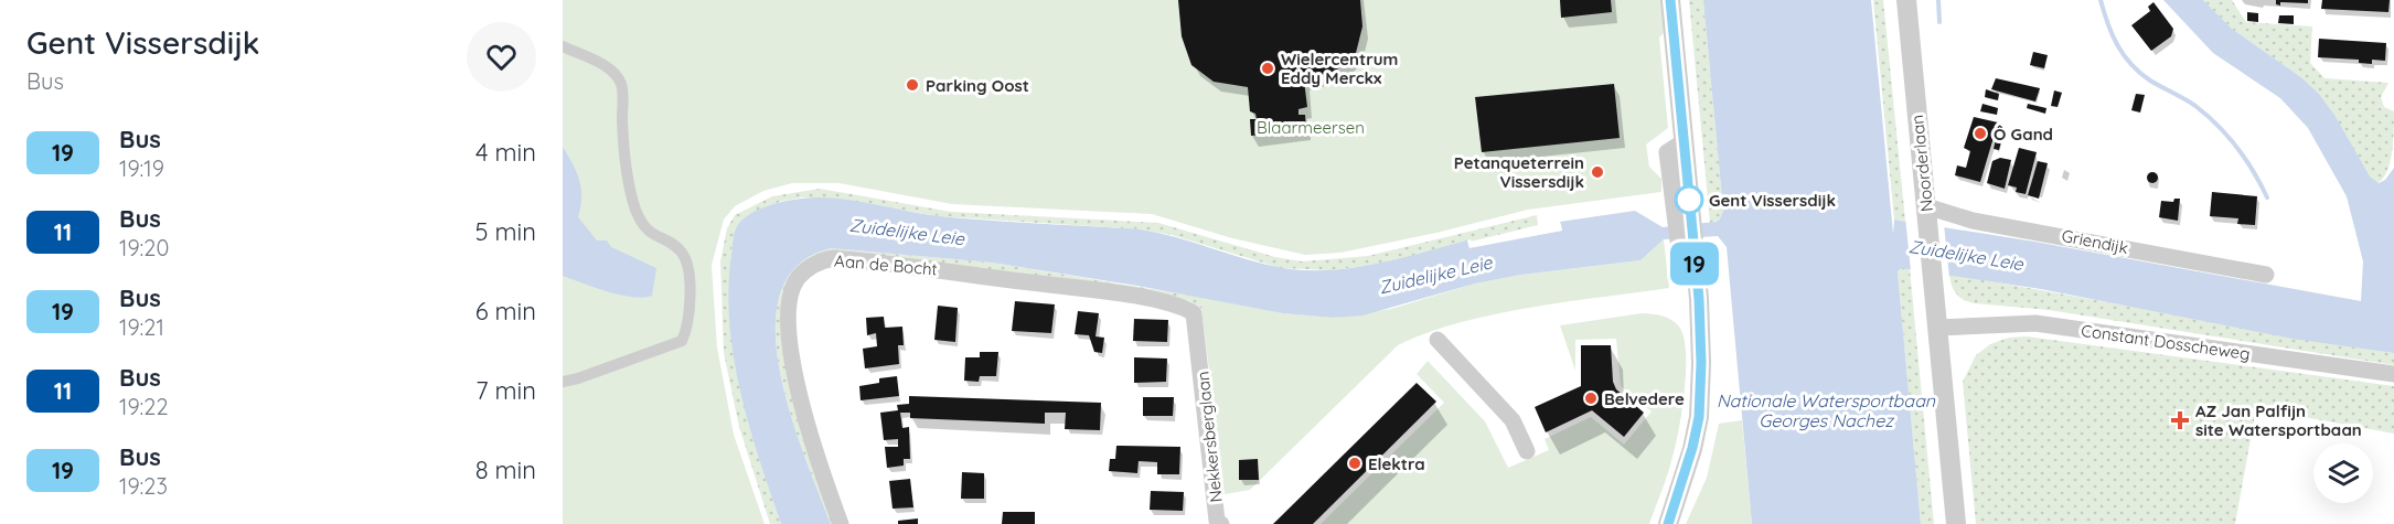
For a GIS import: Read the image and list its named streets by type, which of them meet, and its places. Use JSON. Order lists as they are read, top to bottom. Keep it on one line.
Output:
{"streets":{"street":["Noorderlaan","Griendijk","Aan de Bocht","Constant Dosscheweg","Nekkersberglaan"]},"crossings":[["Noorderlaan","Griendijk"],["Noorderlaan","Constant Dosscheweg"],["Aan de Bocht","Nekkersberglaan"]],"water":["Zuidelijke Leie","Nationale Watersportbaan Georges Nachez"],"parks":["Blaarmeersen"],"places":{"other":["Wielercentrum Eddy Merckx","Parking Oost","Ô Gand","Petanqueterrein Vissersdijk","Gent Vissersdijk","Belvedere","Elektra"],"health":["AZ Jan Palfijn site Watersportbaan"]},"lines":["bus line 19"],"page":{"heading":["Gent Vissersdijk","Bus"],"on_map":"19","list":[{"mark":"19","name":"Bus","note":"19:19","value":"4 min"},{"mark":"11","name":"Bus","note":"19:20","value":"5 min"},{"mark":"19","name":"Bus","note":"19:21","value":"6 min"},{"mark":"11","name":"Bus","note":"19:22","value":"7 min"},{"mark":"19","name":"Bus","note":"19:23","value":"8 min"}]}}
